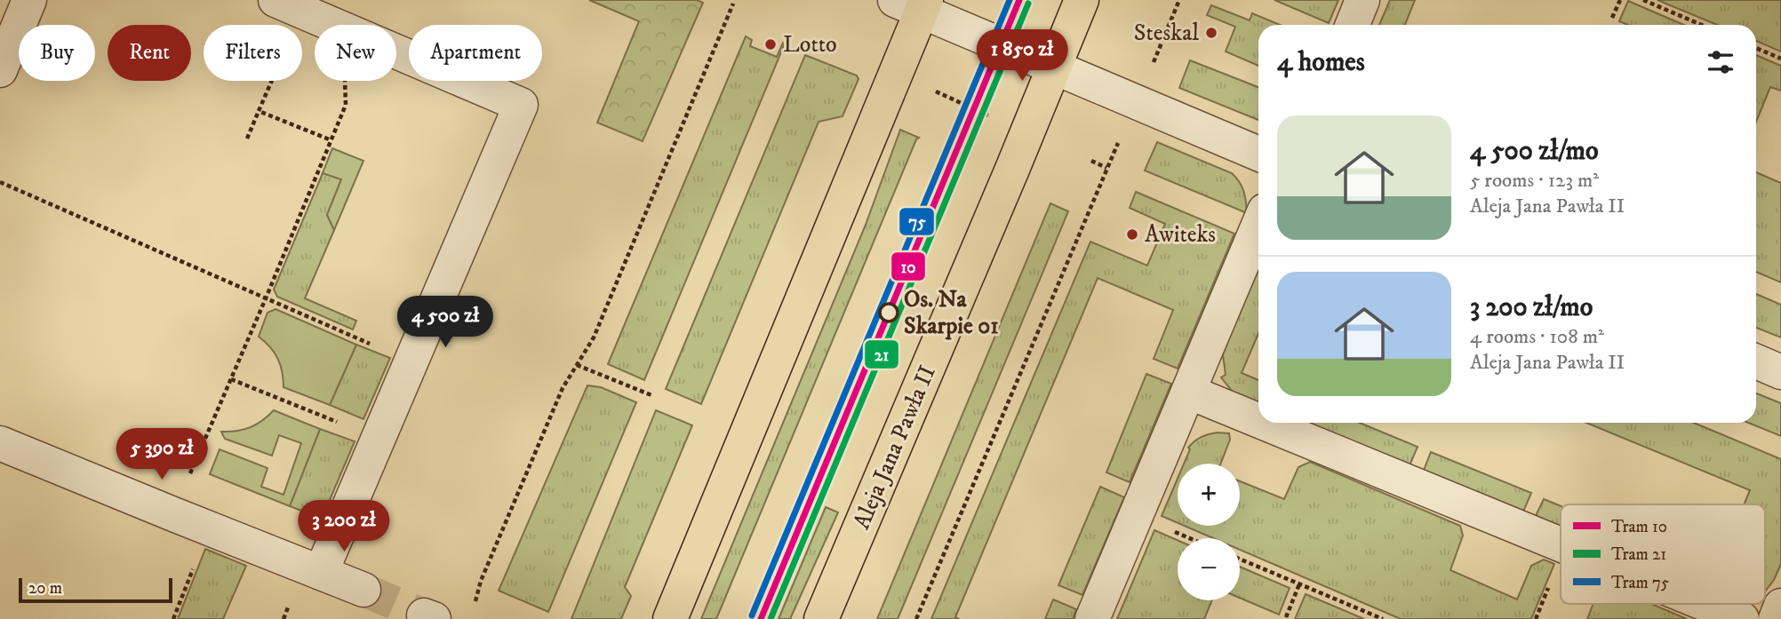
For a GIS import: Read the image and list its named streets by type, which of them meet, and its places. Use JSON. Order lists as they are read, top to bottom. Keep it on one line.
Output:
{"streets":{"main road":["Aleja Jana Pawła II"]},"places":["Steskal","Lotto","Awiteks","Os. Na Skarpie 01"],"lines":["tram line 10","tram line 75","tram line 21"],"legend":["Tram 10","Tram 21","Tram 75"],"scale_bar":"20 m","page":{"chip":["Buy","Rent","Filters","New","Apartment"],"heading":"4 homes","price":["1 850 zł","4 500 zł","5 390 zł","3 200 zł"],"list":[{"name":"4 500 zł/mo","note":"5 rooms · 123 m² · Aleja Jana Pawła II"},{"name":"3 200 zł/mo","note":"4 rooms · 108 m² · Aleja Jana Pawła II"}],"map_buttons":["+","−"],"scale":"20 m"}}
